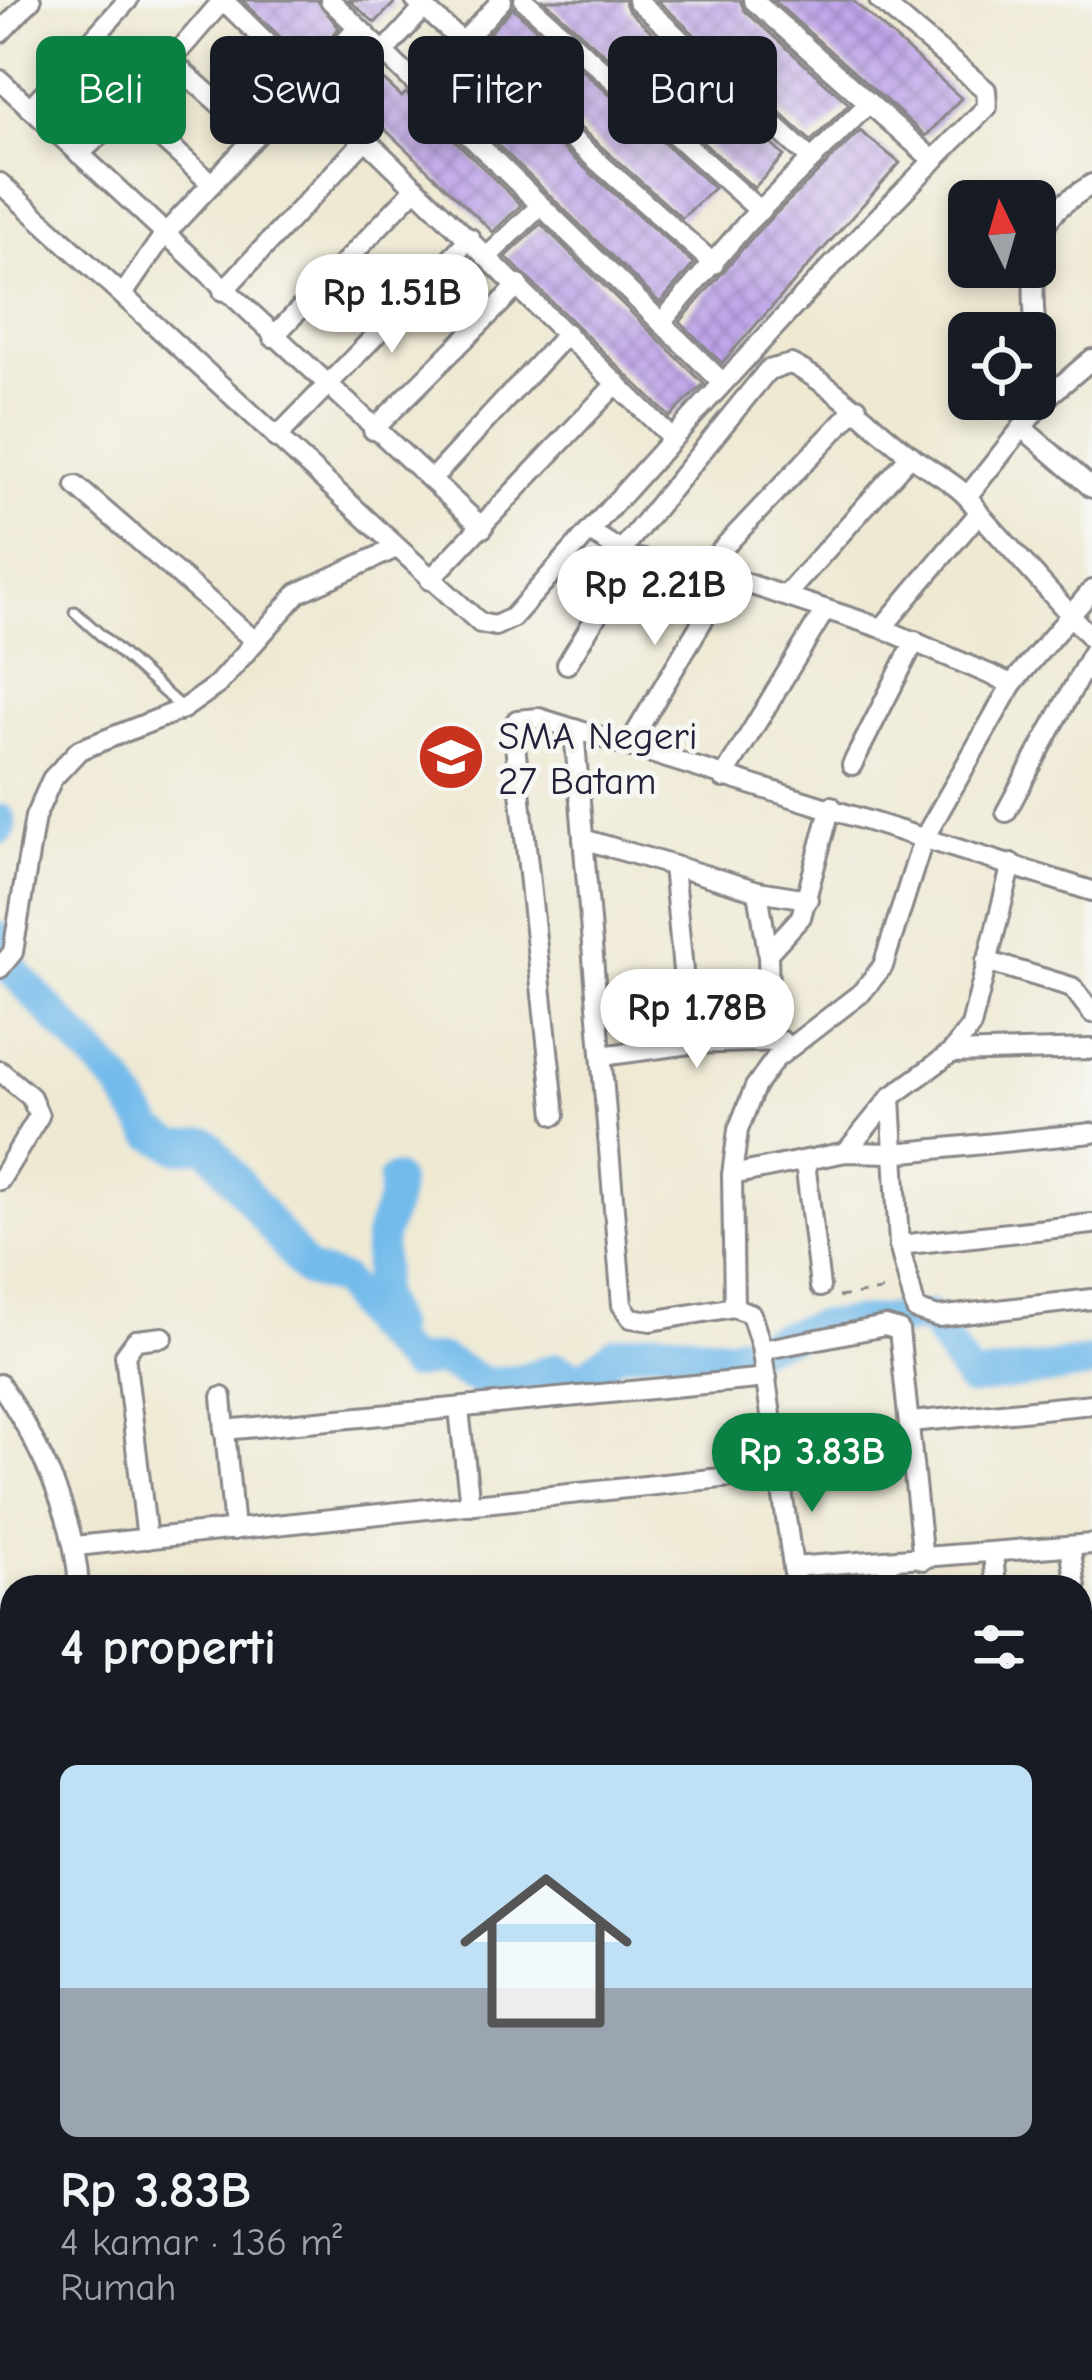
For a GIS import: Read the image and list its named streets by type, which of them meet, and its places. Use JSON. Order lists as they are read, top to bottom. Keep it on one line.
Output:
{"places":{"school or university":["SMA Negeri 27 Batam"]},"north":"top","page":{"chip":["Beli","Sewa","Filter","Baru"],"price":["Rp 1.51B","Rp 2.21B","Rp 1.78B","Rp 3.83B"],"heading":"4 properti","list":[{"name":"Rp 3.83B","note":"4 kamar · 136 m² · Rumah"}]}}
